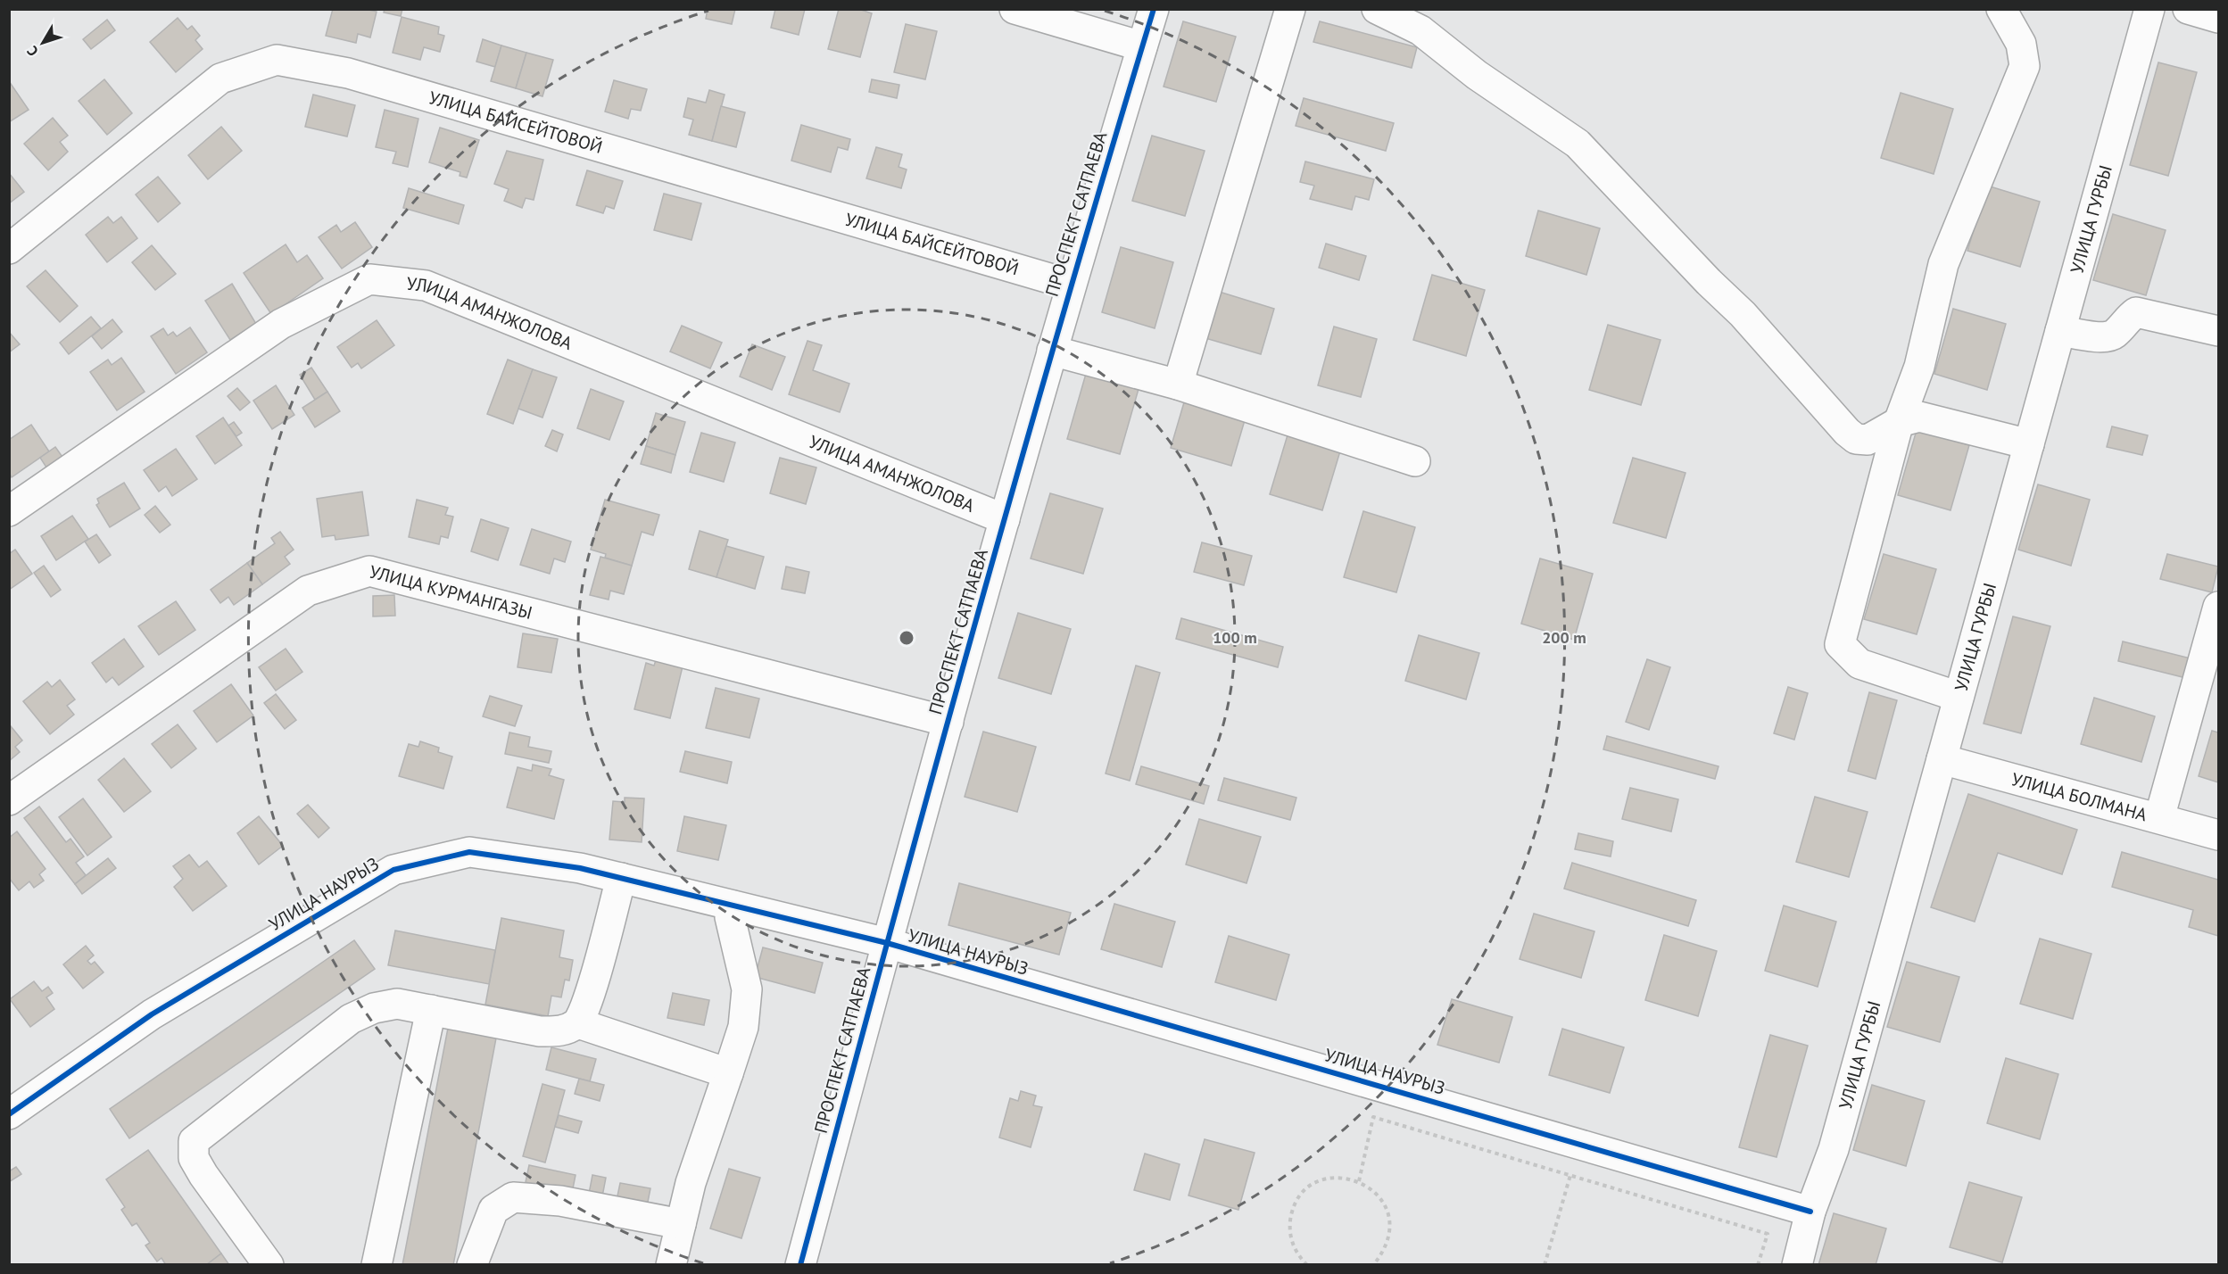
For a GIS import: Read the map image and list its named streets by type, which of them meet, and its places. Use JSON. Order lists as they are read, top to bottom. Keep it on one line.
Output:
{"streets":{"street":["УЛИЦА БАЙСЕЙТОВОЙ","ПРОСПЕКТ САТПАЕВА","УЛИЦА ГУРБЫ","УЛИЦА АМАНЖОЛОВА","УЛИЦА КУРМАНГАЗЫ","УЛИЦА БОЛМАНА","УЛИЦА НАУРЫЗ"]},"crossings":[["УЛИЦА БАЙСЕЙТОВОЙ","ПРОСПЕКТ САТПАЕВА"],["ПРОСПЕКТ САТПАЕВА","УЛИЦА АМАНЖОЛОВА"],["ПРОСПЕКТ САТПАЕВА","УЛИЦА КУРМАНГАЗЫ"],["ПРОСПЕКТ САТПАЕВА","УЛИЦА НАУРЫЗ"],["УЛИЦА ГУРБЫ","УЛИЦА БОЛМАНА"],["УЛИЦА ГУРБЫ","УЛИЦА НАУРЫЗ"]],"north":"bottom left","rings":["100 m","200 m"]}
